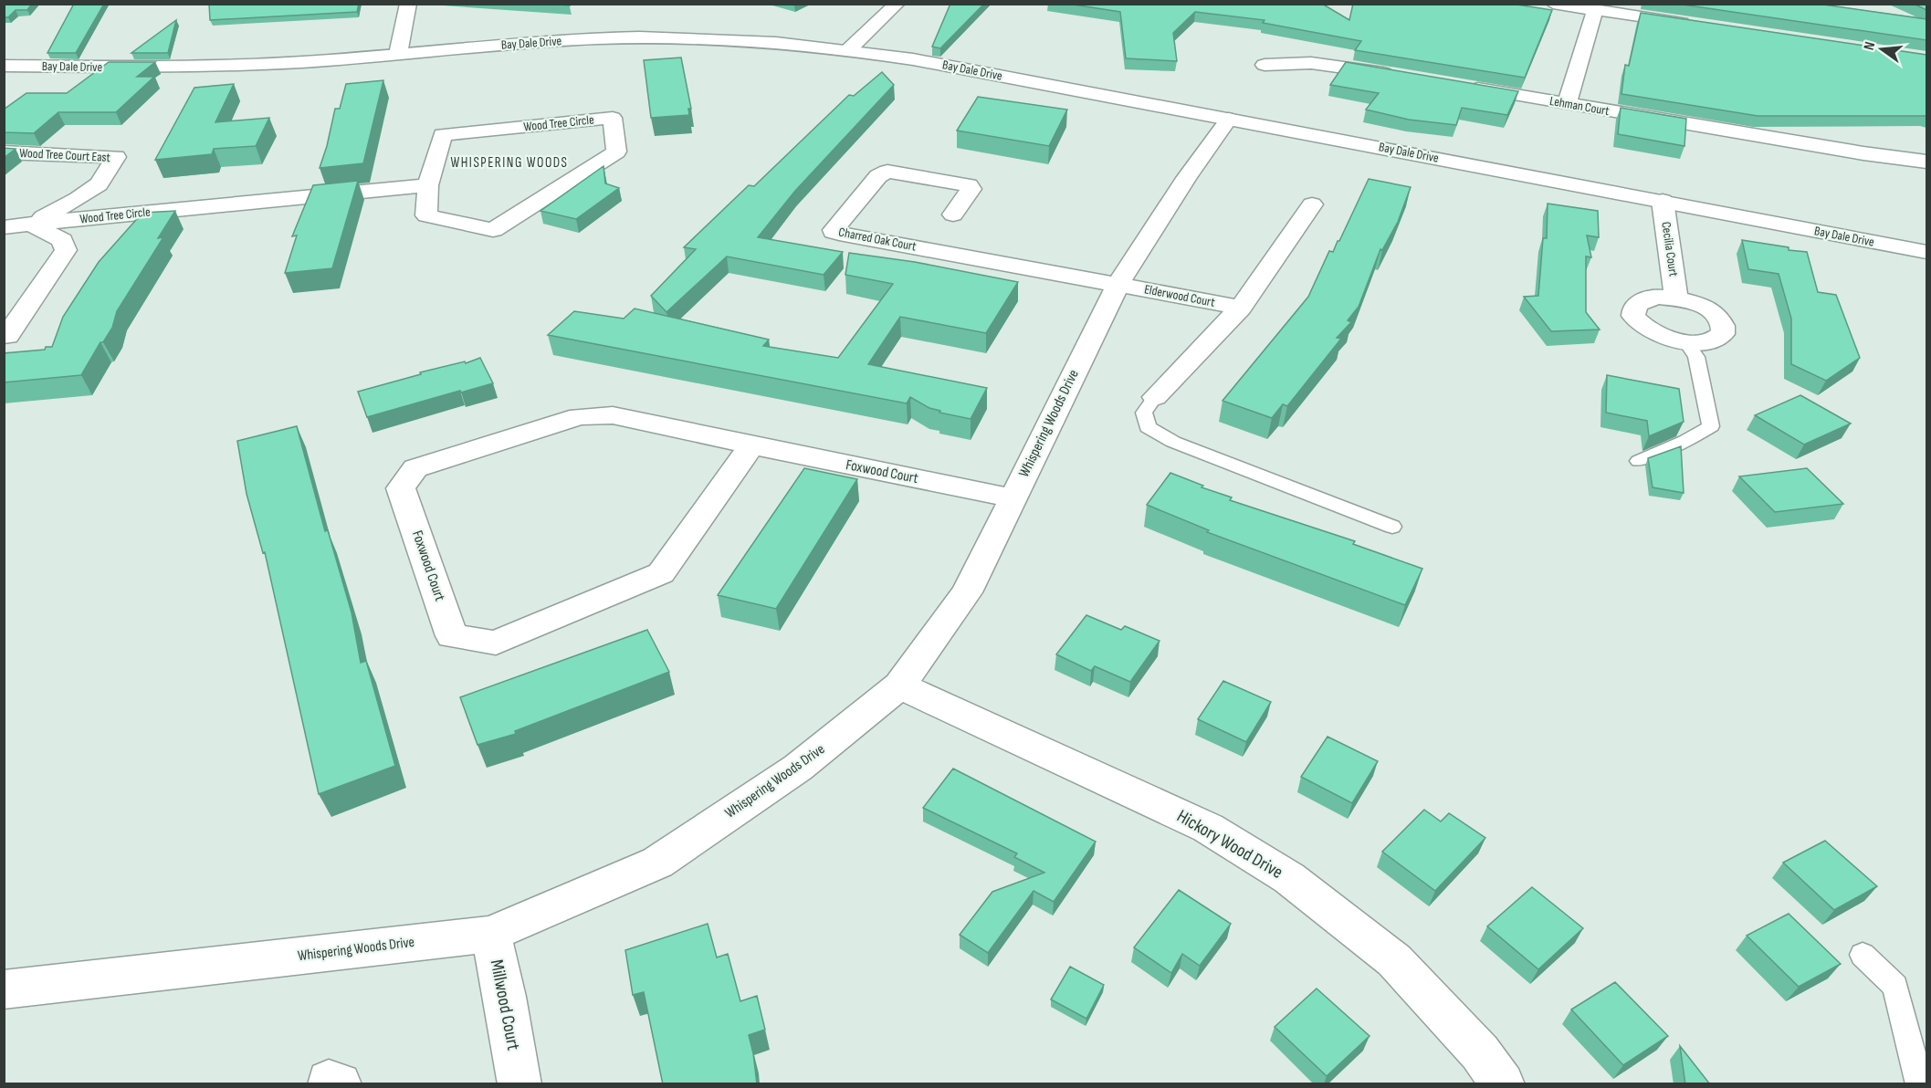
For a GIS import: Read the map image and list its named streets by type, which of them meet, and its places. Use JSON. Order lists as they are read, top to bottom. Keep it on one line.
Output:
{"streets":{"street":["Bay Dale Drive","Lehman Court","Wood Tree Circle","Wood Tree Court East","Charred Oak Court","Cecilia Court","Elderwood Court","Whispering Woods Drive","Foxwood Court","Hickory Wood Drive","Millwood Court"]},"crossings":[["Bay Dale Drive","Cecilia Court"],["Bay Dale Drive","Whispering Woods Drive"],["Wood Tree Circle","Wood Tree Court East"],["Charred Oak Court","Elderwood Court"],["Charred Oak Court","Whispering Woods Drive"],["Elderwood Court","Whispering Woods Drive"],["Whispering Woods Drive","Foxwood Court"],["Whispering Woods Drive","Hickory Wood Drive"],["Whispering Woods Drive","Millwood Court"]],"districts":["WHISPERING WOODS"],"north":"left"}
